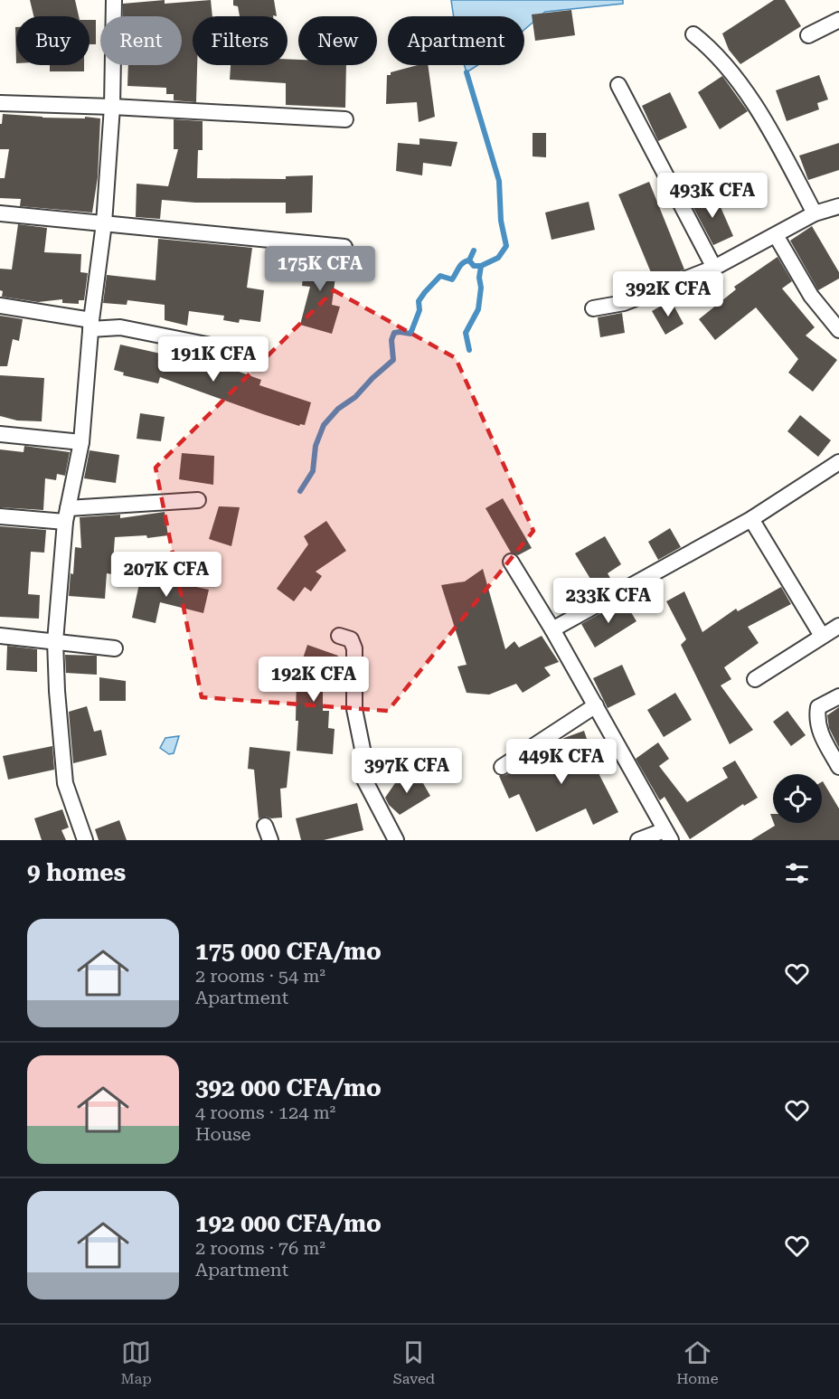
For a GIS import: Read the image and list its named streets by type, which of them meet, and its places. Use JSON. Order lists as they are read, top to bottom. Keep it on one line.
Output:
{"page":{"chip":["Buy","Rent","Filters","New","Apartment"],"price":["493K CFA","175K CFA","392K CFA","191K CFA","207K CFA","233K CFA","192K CFA","449K CFA","397K CFA"],"heading":"9 homes","list":[{"name":"175 000 CFA/mo","note":"2 rooms · 54 m² · Apartment"},{"name":"392 000 CFA/mo","note":"4 rooms · 124 m² · House"},{"name":"192 000 CFA/mo","note":"2 rooms · 76 m² · Apartment"}],"tabs":["Map","Saved","Home"]}}
